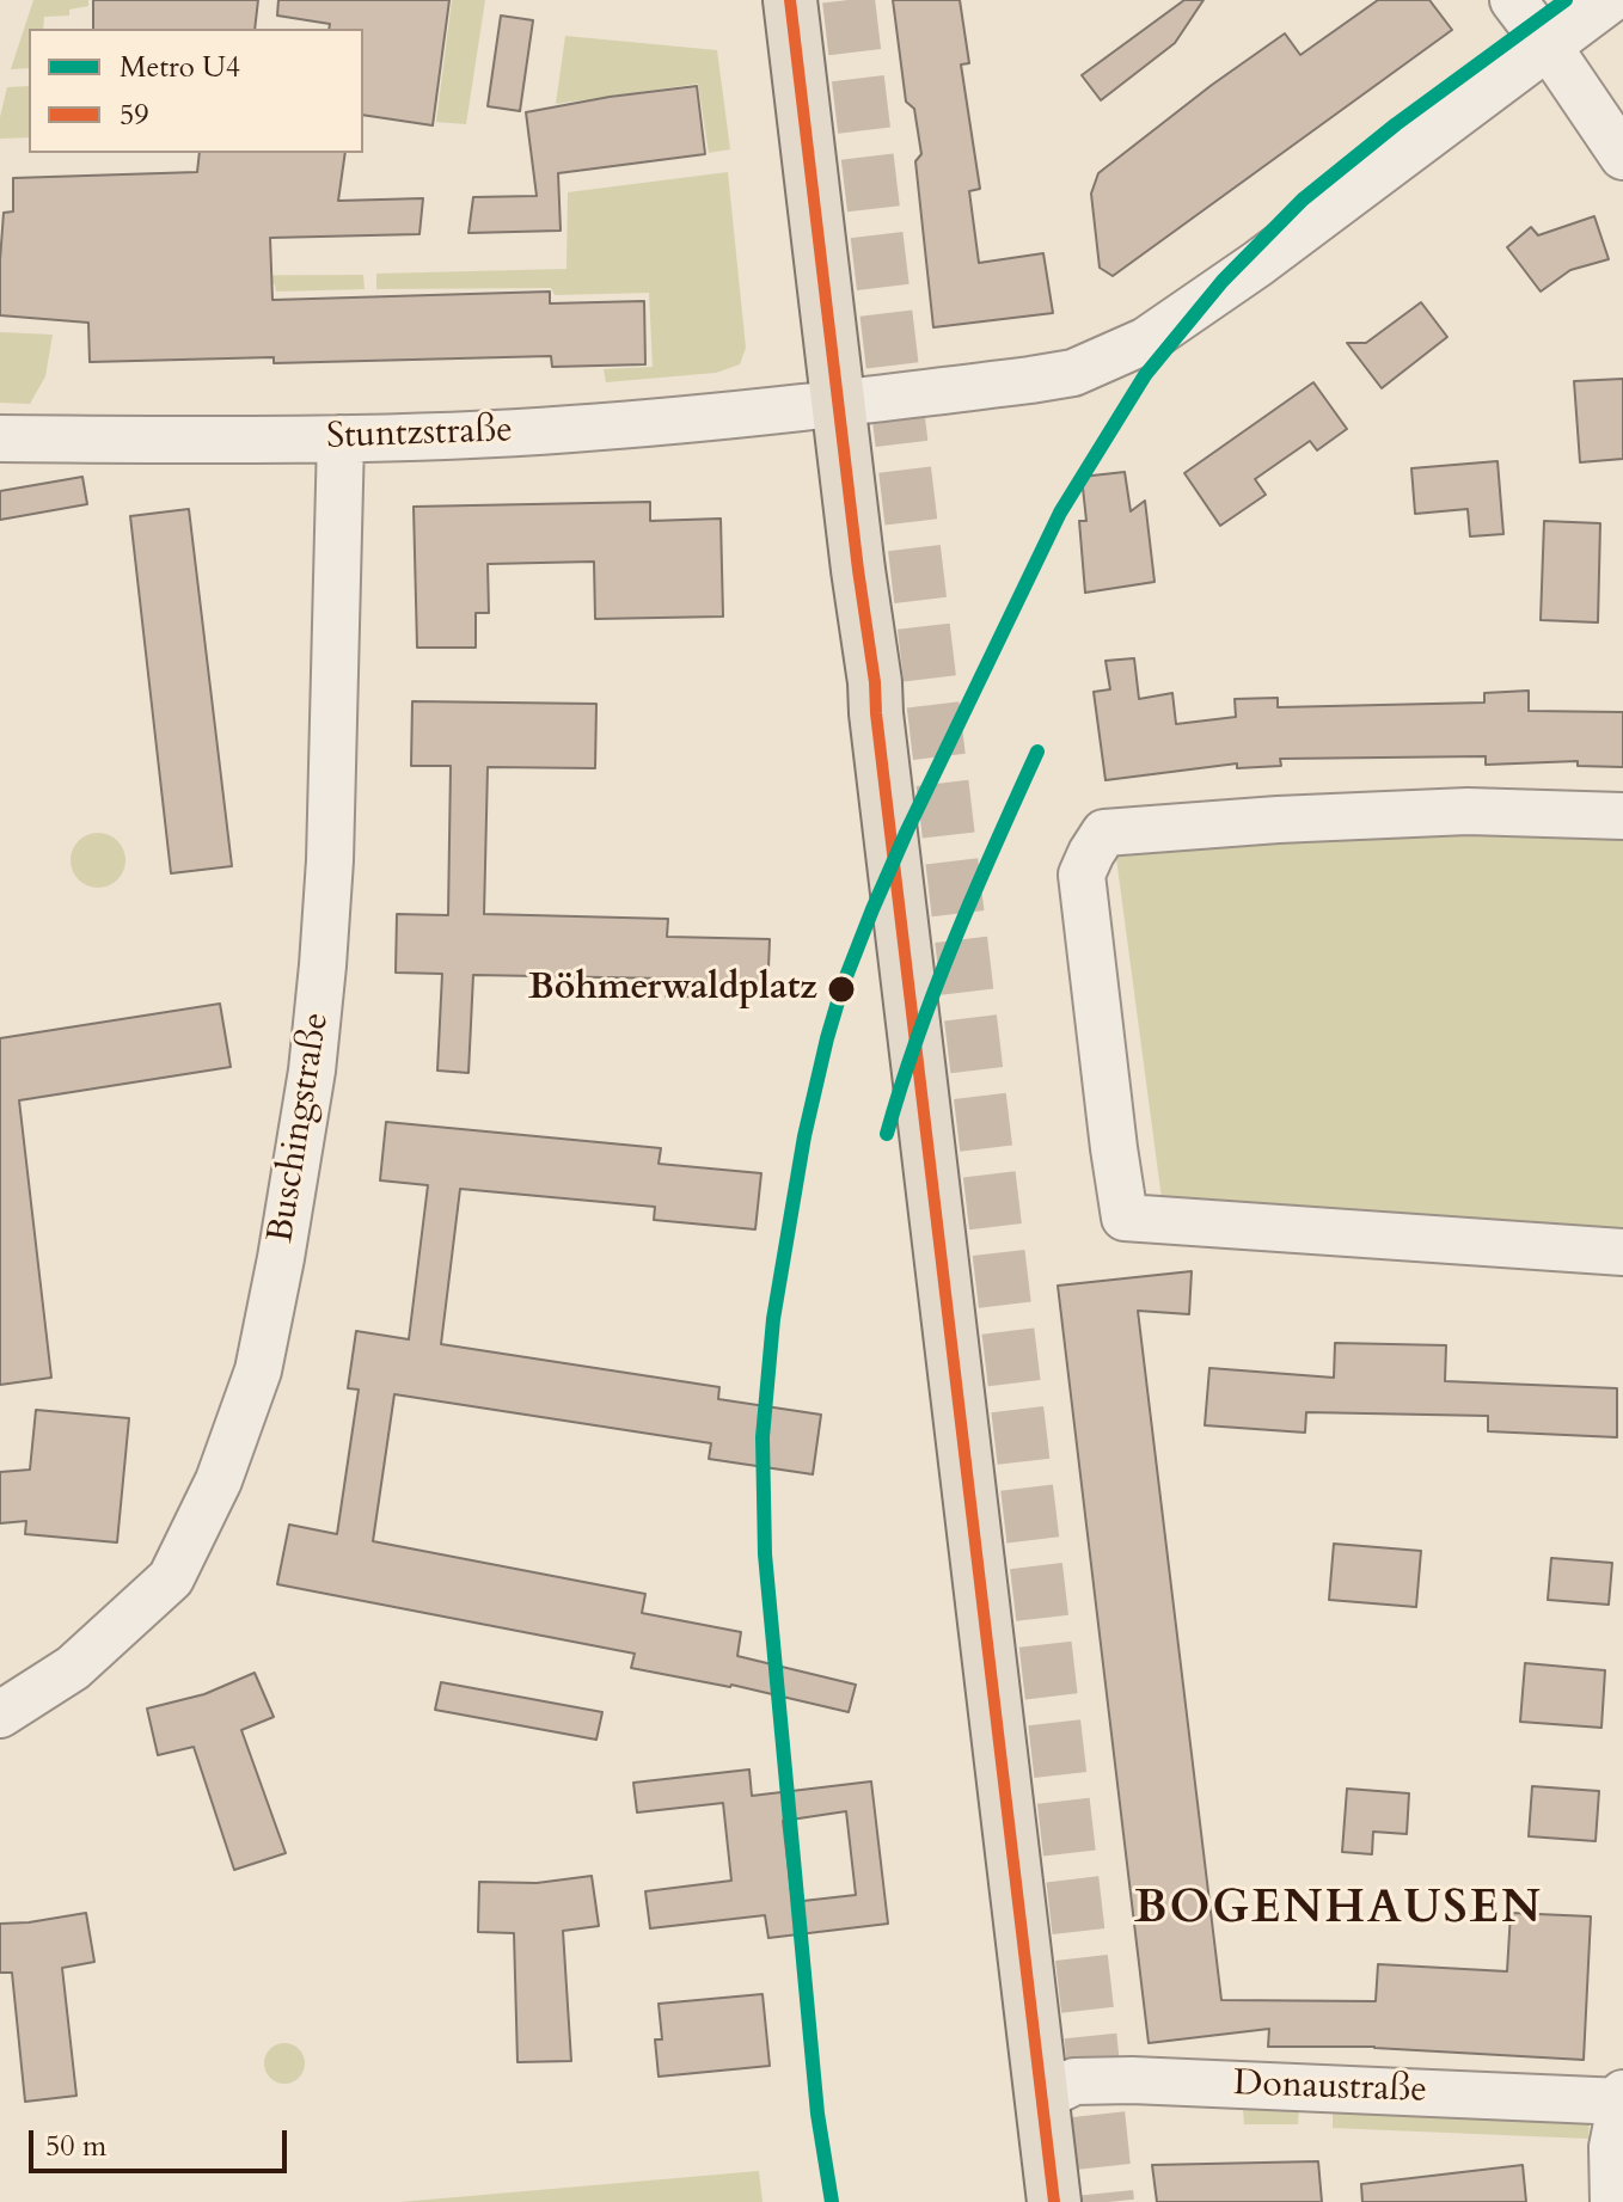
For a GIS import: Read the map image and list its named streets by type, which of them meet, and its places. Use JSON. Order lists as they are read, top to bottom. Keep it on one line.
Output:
{"streets":{"street":["Stuntzstraße","Buschingstraße","Donaustraße"]},"crossings":[["Stuntzstraße","Buschingstraße"]],"districts":["BOGENHAUSEN"],"places":["Böhmerwaldplatz"],"lines":["metro line U4","transit line 59"],"legend":["Metro U4","59"],"scale_bar":"50 m"}
